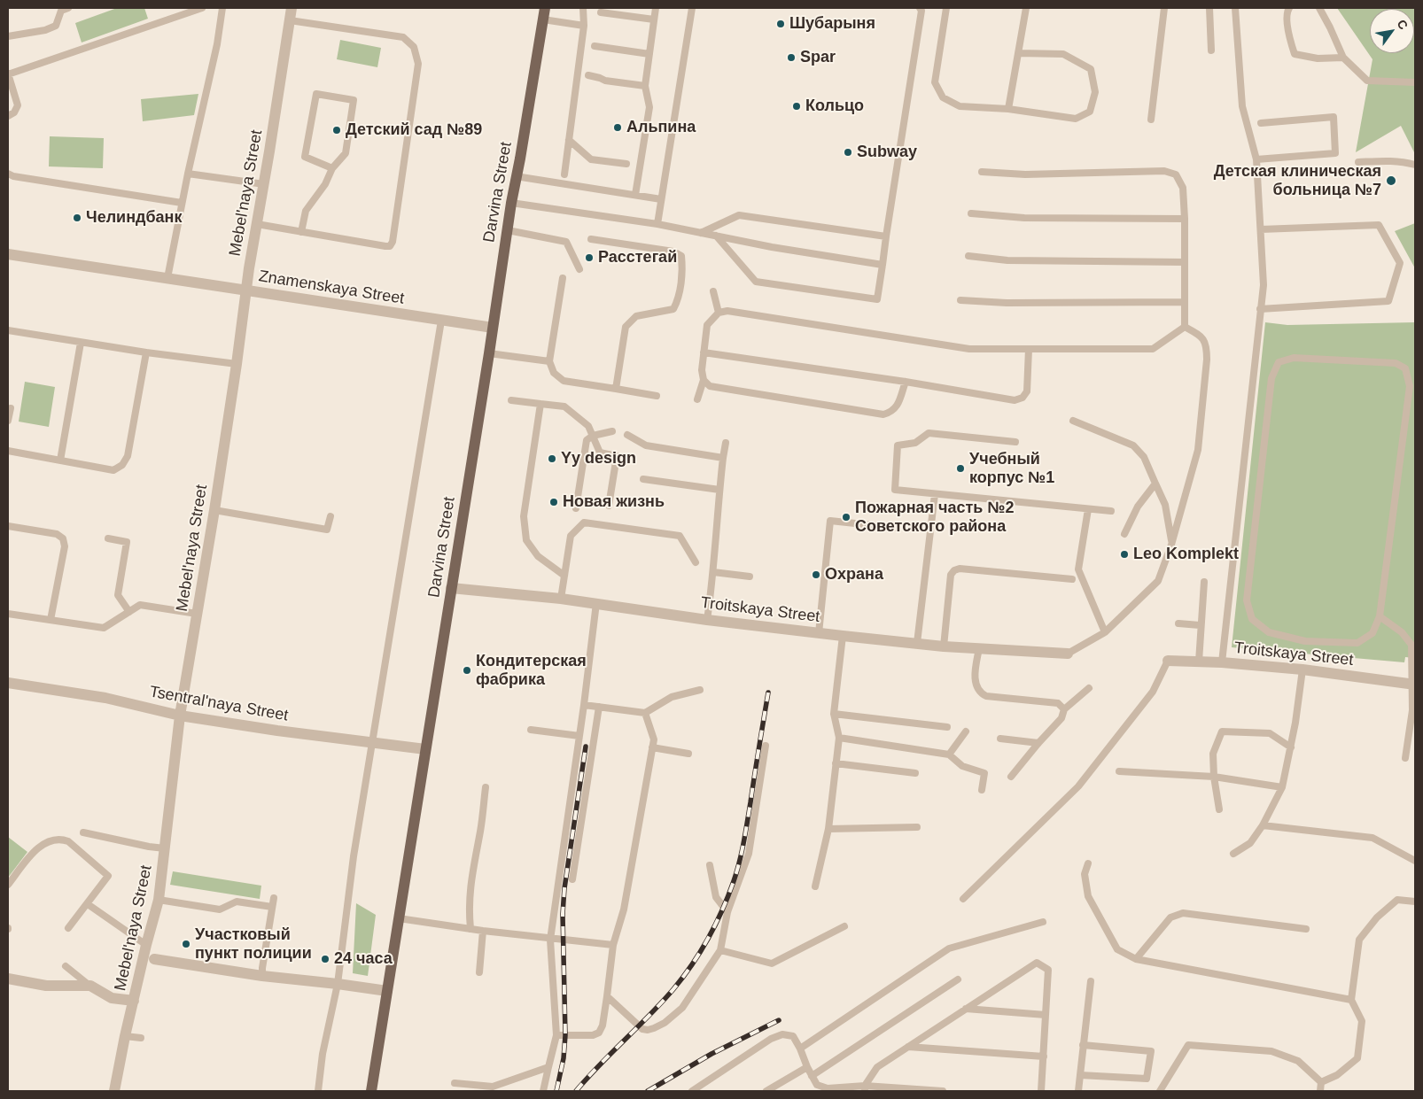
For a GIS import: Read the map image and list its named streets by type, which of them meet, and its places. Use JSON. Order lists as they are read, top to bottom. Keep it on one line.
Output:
{"streets":{"main road":["Darvina Street"],"street":["Mebel'naya Street","Znamenskaya Street","Troitskaya Street","Tsentral'naya Street"]},"crossings":[["Darvina Street","Znamenskaya Street"],["Darvina Street","Troitskaya Street"],["Darvina Street","Tsentral'naya Street"],["Mebel'naya Street","Znamenskaya Street"],["Mebel'naya Street","Tsentral'naya Street"]],"places":["Шубарыня","Spar","Кольцо","Альпина","Детский сад №89","Subway","Детская клиническая больница №7","Челиндбанк","Расстегай","Yy design","Учебный корпус №1","Новая жизнь","Пожарная часть №2 Советского района","Leo Komplekt","Охрана","Кондитерская фабрика","Участковый пункт полиции","24 часа"],"north":"top right"}
